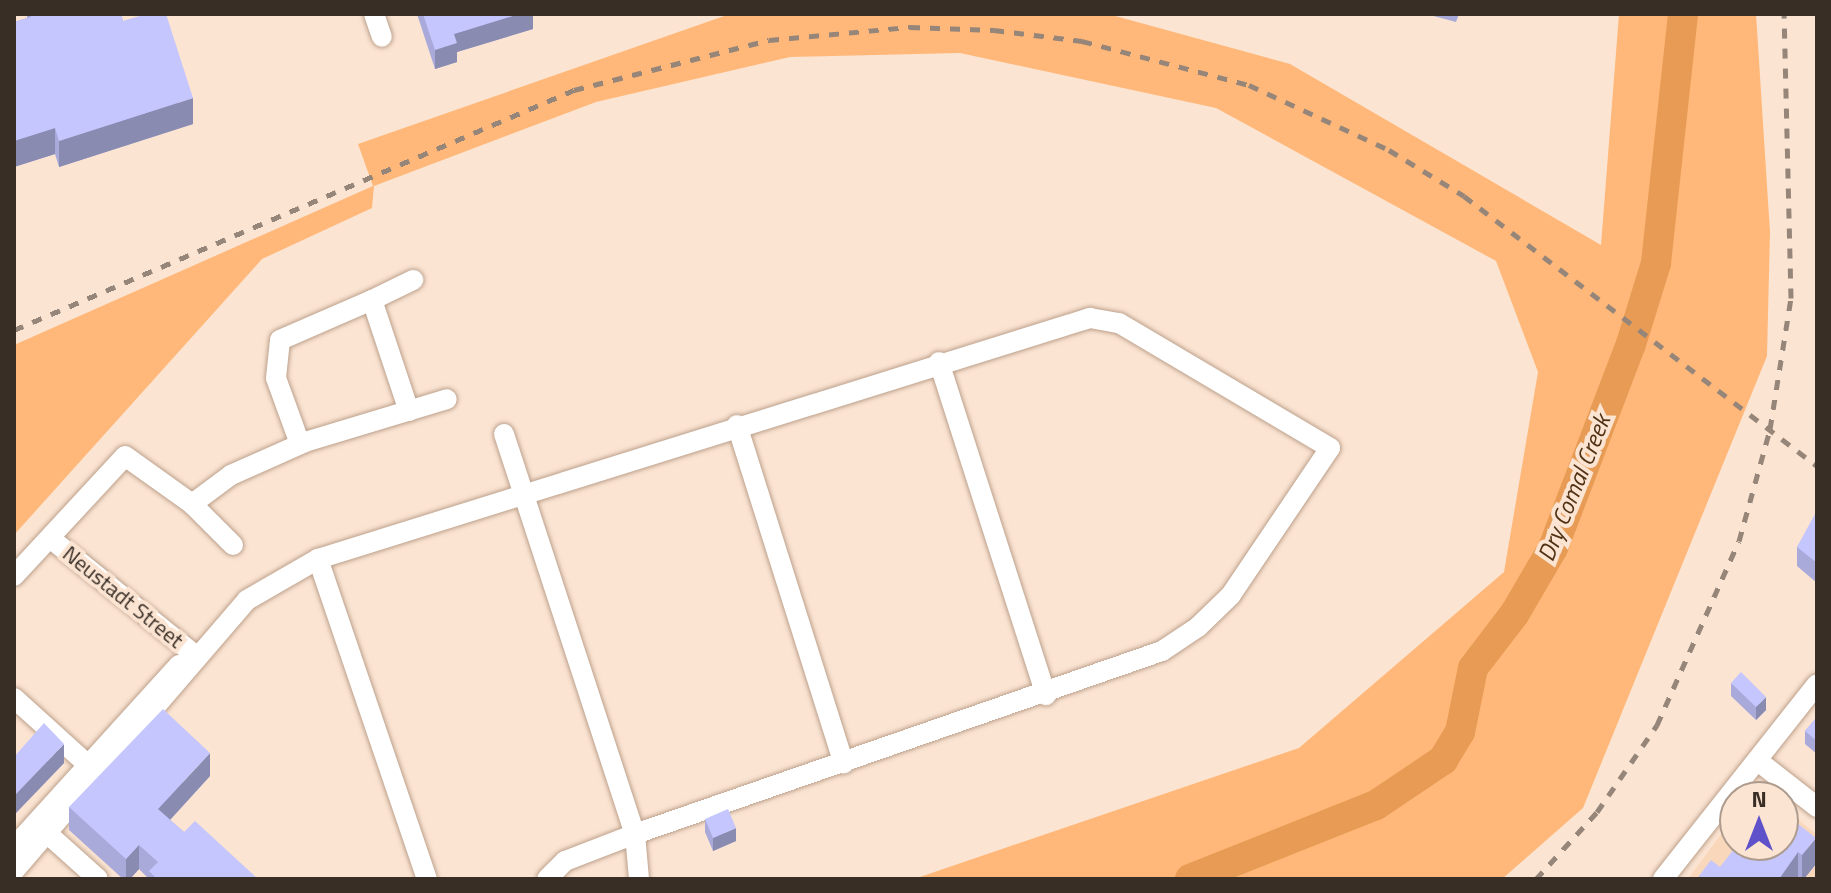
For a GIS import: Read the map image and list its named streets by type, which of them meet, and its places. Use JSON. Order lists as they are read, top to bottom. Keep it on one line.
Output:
{"streets":{"street":["Neustadt Street"]},"water":["Dry Comal Creek"],"north":"top"}
